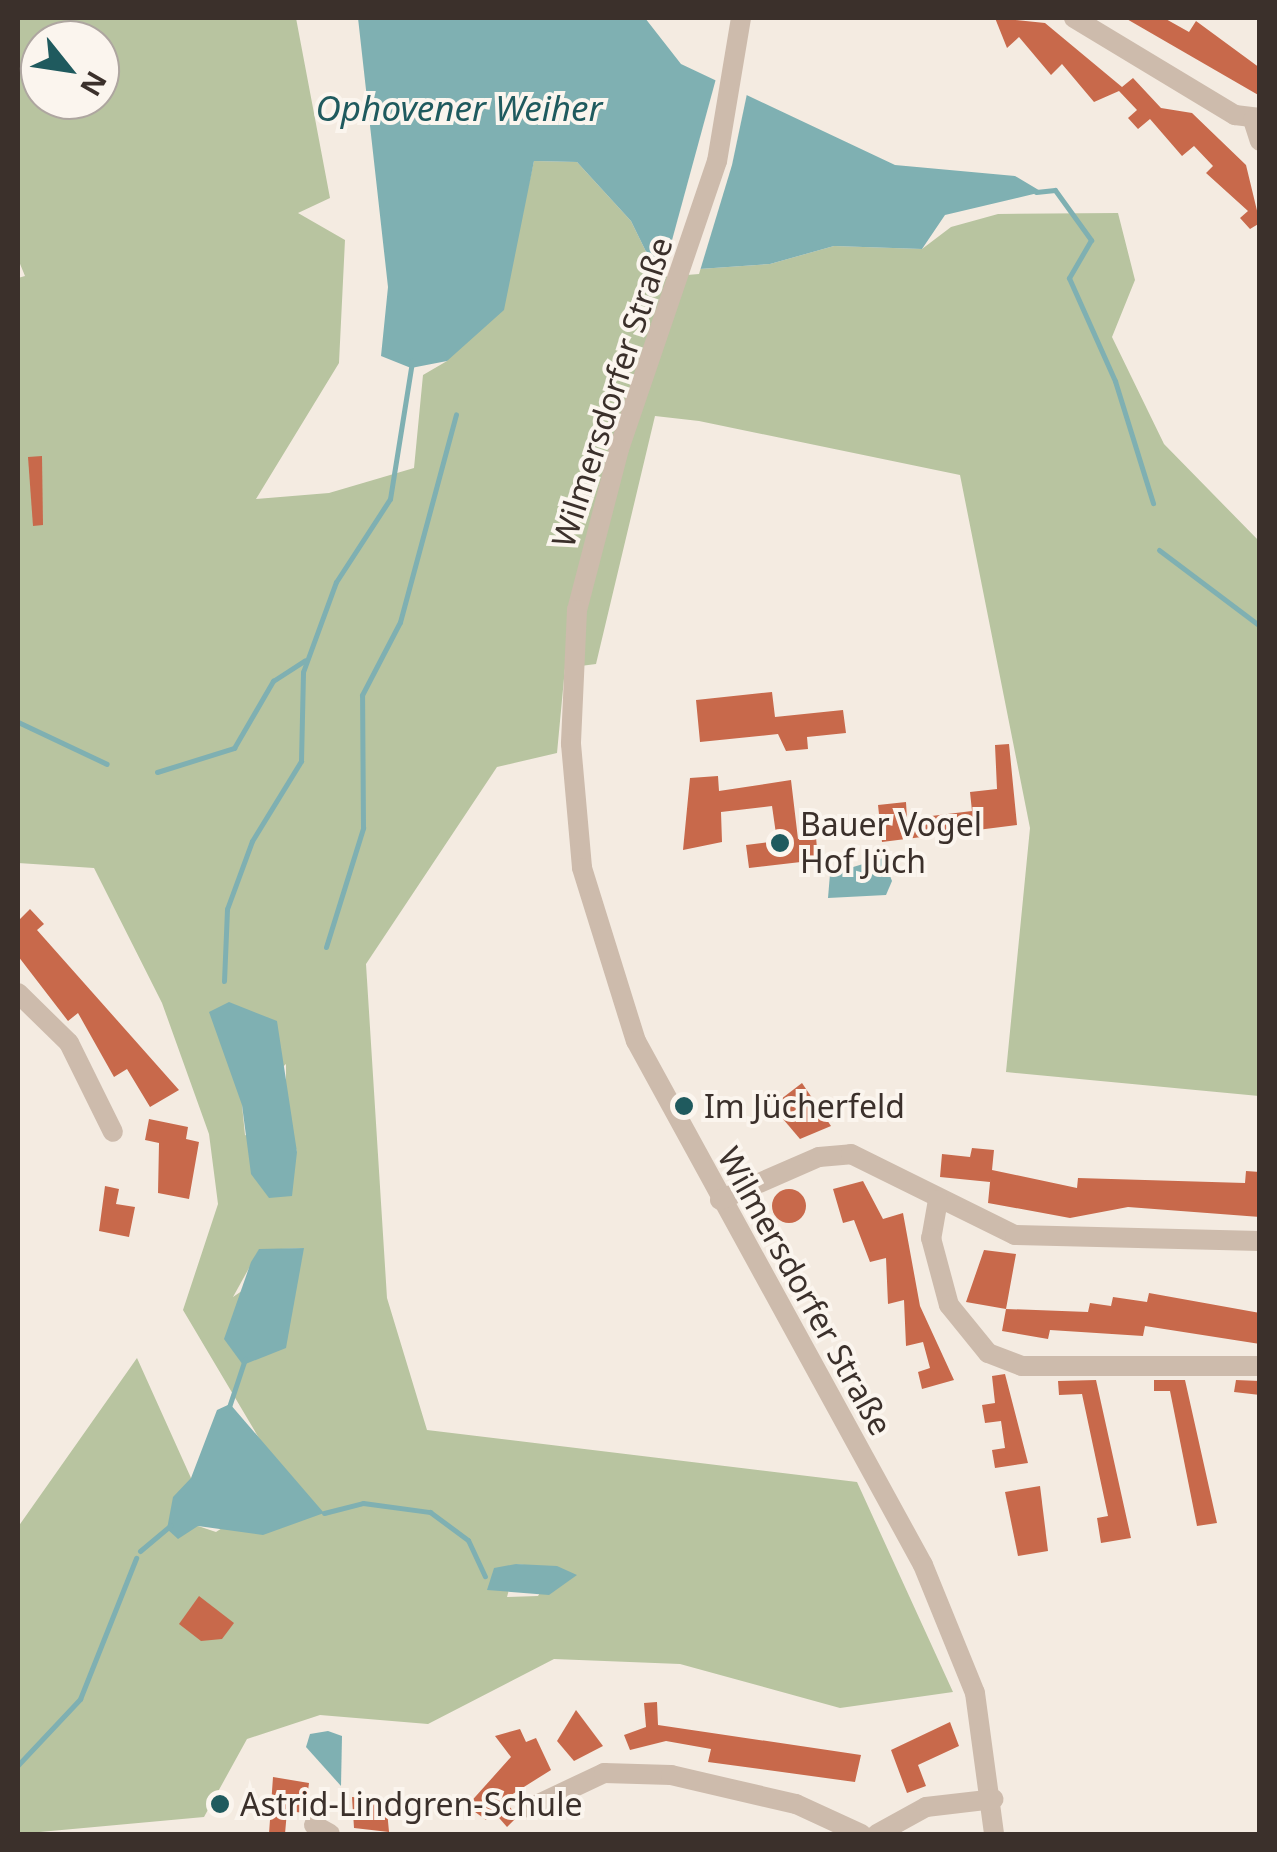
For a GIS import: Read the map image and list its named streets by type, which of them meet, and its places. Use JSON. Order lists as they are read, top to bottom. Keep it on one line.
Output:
{"streets":{"street":["Wilmersdorfer Straße"]},"water":["Ophovener Weiher"],"places":["Bauer Vogel Hof Jüch","Im Jücherfeld","Astrid-Lindgren-Schule"],"north":"bottom right"}
